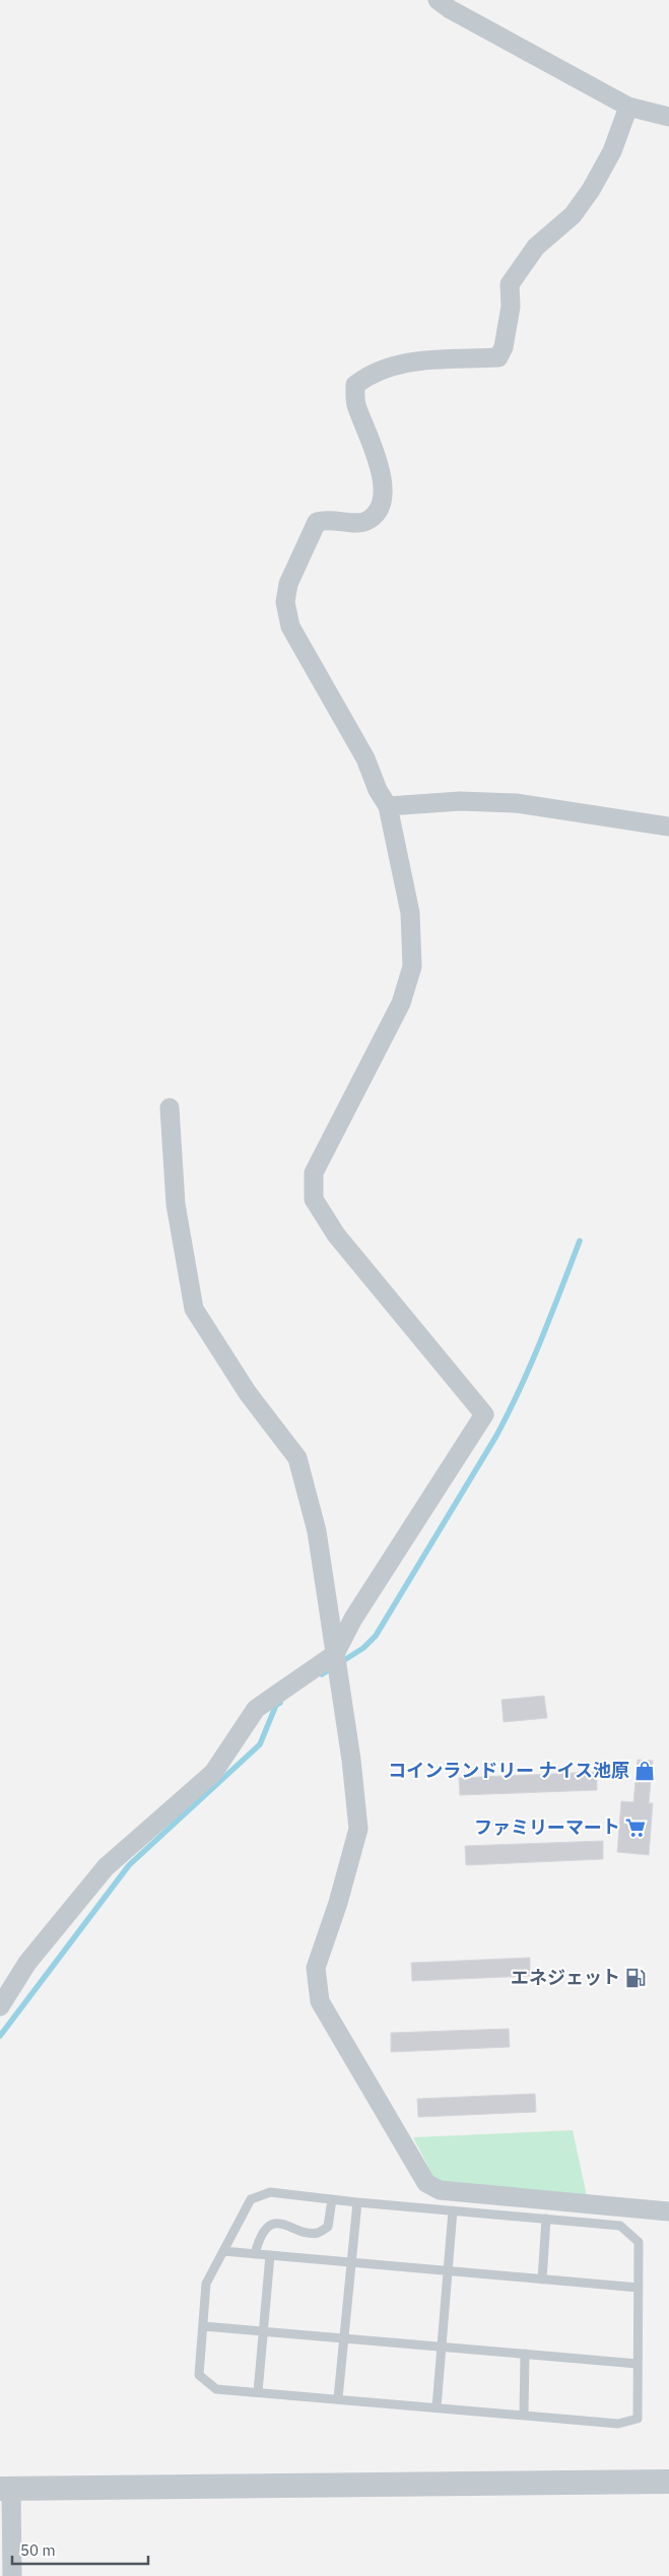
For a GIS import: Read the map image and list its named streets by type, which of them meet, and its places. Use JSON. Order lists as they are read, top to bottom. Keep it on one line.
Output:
{"places":{"shop":["コインランドリー ナイス池原"],"supermarket":["ファミリーマート"],"fuel station":["エネジェット"]},"scale_bar":"50 m"}
